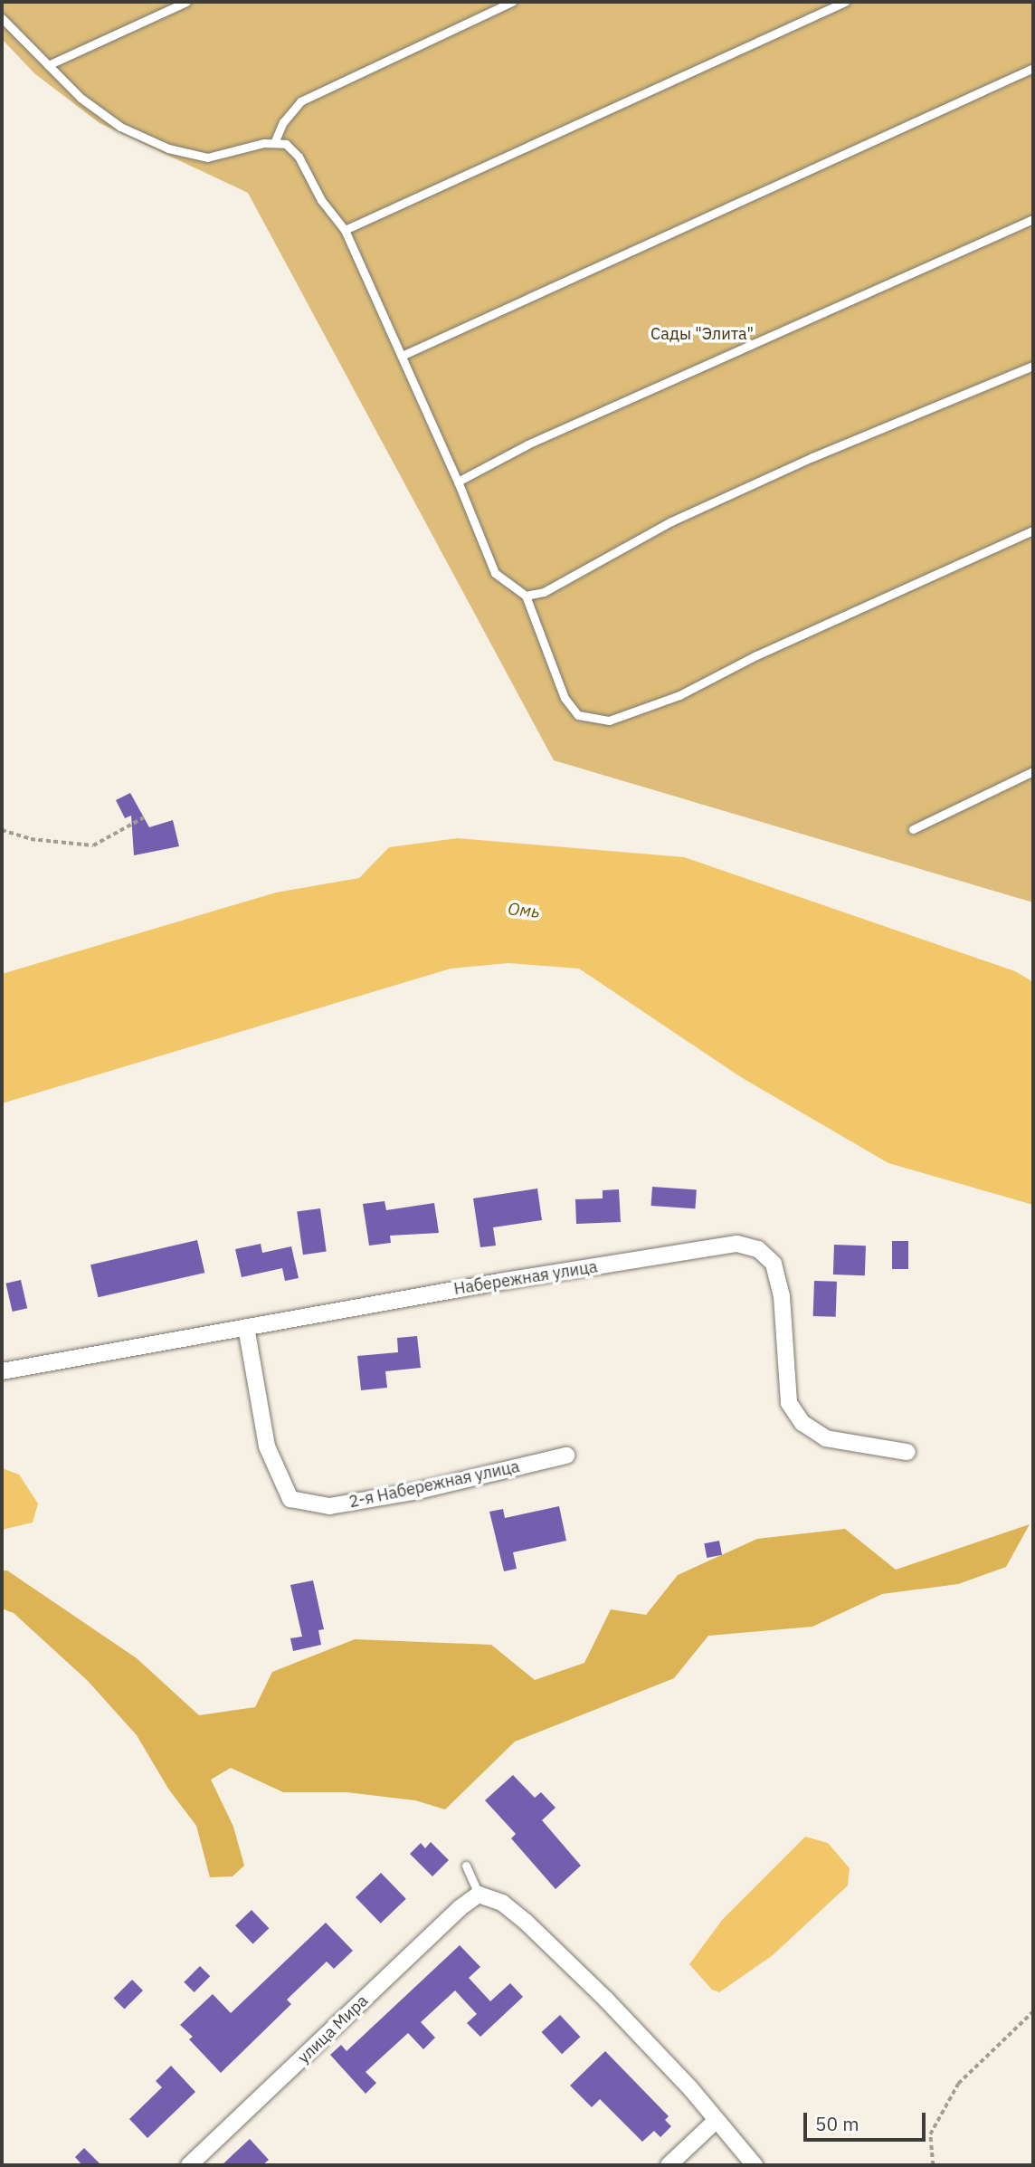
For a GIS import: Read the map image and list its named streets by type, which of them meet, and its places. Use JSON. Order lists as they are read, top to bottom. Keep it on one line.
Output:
{"streets":{"street":["Набережная улица","2-я Набережная улица","улица Мира"]},"crossings":[["Набережная улица","2-я Набережная улица"]],"water":["Омь"],"parks":["Сады \"Элита\""],"scale_bar":"50 m"}
